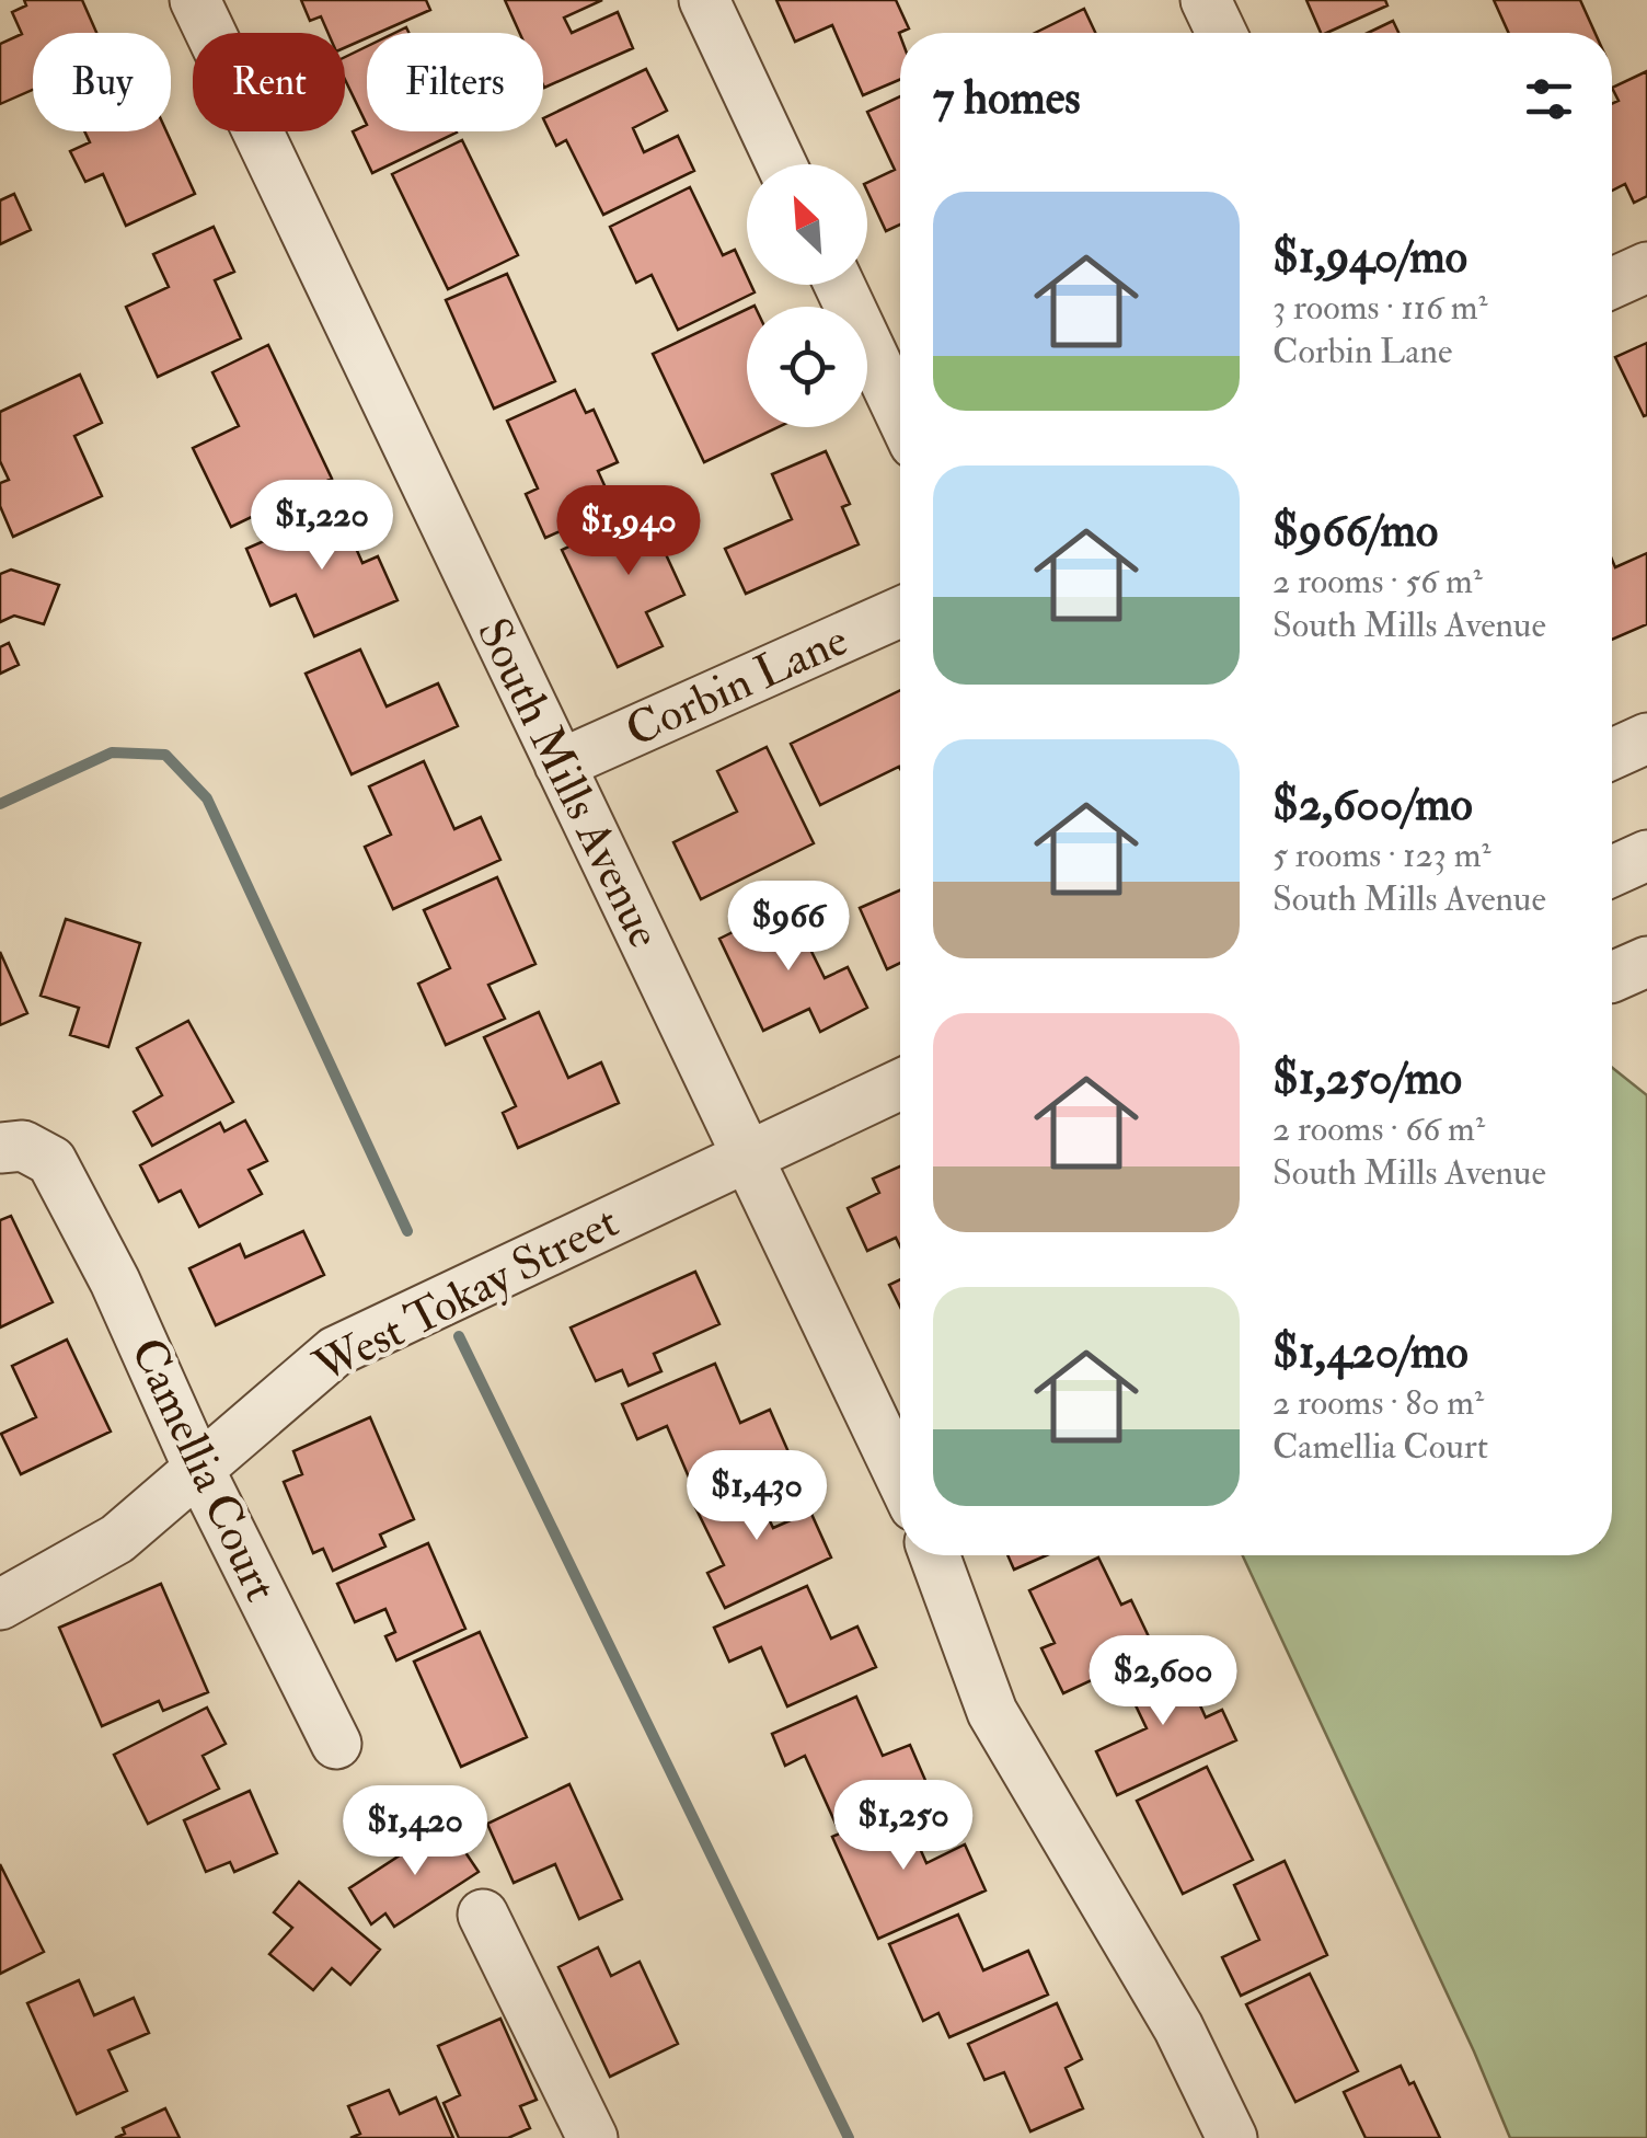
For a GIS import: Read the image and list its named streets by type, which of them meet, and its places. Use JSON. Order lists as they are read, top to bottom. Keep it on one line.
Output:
{"streets":{"street":["Corbin Lane","South Mills Avenue","West Tokay Street","Camellia Court"]},"crossings":[["Corbin Lane","South Mills Avenue"],["South Mills Avenue","West Tokay Street"],["West Tokay Street","Camellia Court"]],"north":"top left","page":{"chip":["Buy","Rent","Filters"],"heading":"7 homes","list":[{"name":"$1,940/mo","note":"3 rooms · 116 m² · Corbin Lane"},{"name":"$966/mo","note":"2 rooms · 56 m² · South Mills Avenue"},{"name":"$2,600/mo","note":"5 rooms · 123 m² · South Mills Avenue"},{"name":"$1,250/mo","note":"2 rooms · 66 m² · South Mills Avenue"},{"name":"$1,420/mo","note":"2 rooms · 80 m² · Camellia Court"}],"price":["$1,220","$1,940","$966","$1,430","$2,600","$1,250","$1,420"]}}
